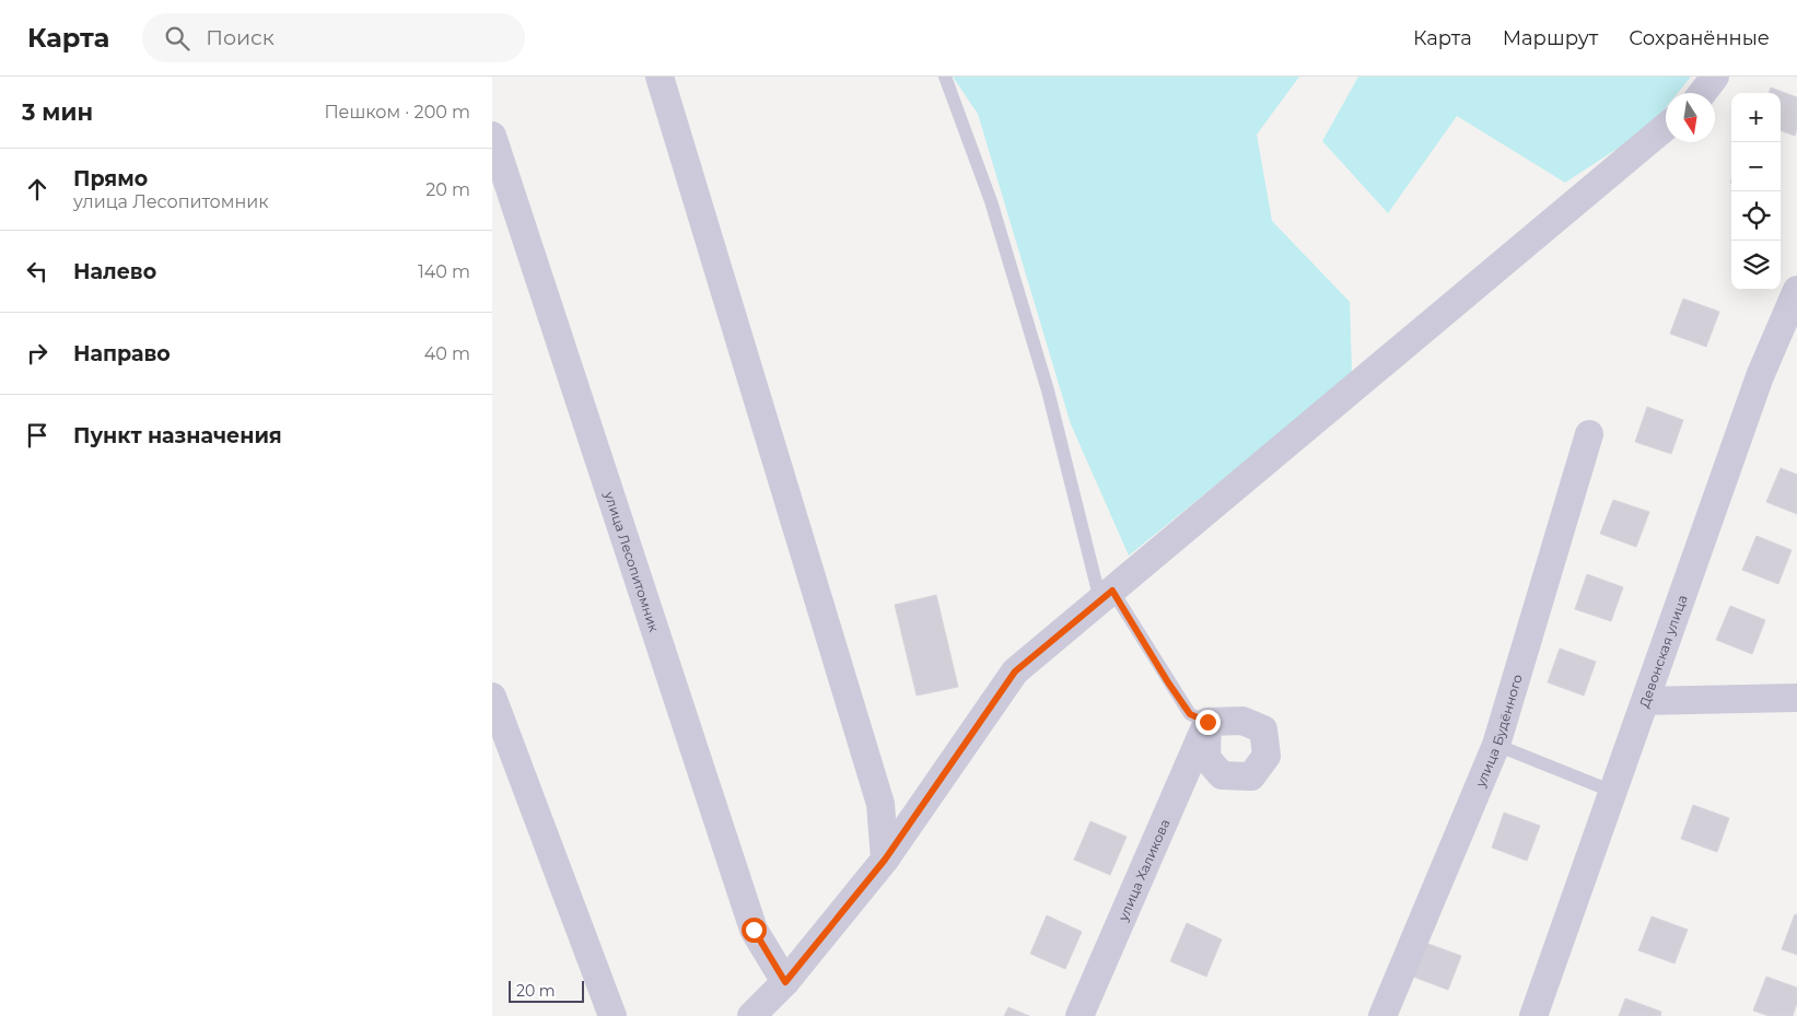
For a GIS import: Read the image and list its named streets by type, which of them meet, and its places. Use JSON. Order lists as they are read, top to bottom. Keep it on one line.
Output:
{"streets":{"street":["улица Лесопитомник","Девонская улица","улица Будённого","улица Халикова"]},"scale_bar":"20 m","north":"bottom","page":{"header":"Карта","search":"Поиск","nav":["Карта","Маршрут","Сохранённые"],"heading":["3 мин","Пешком · 200 m"],"map_buttons":["+","−"],"list":[["Прямо","улица Лесопитомник","20 m"],["Налево","140 m"],["Направо","40 m"],"Пункт назначения"],"scale":"20 m"}}
